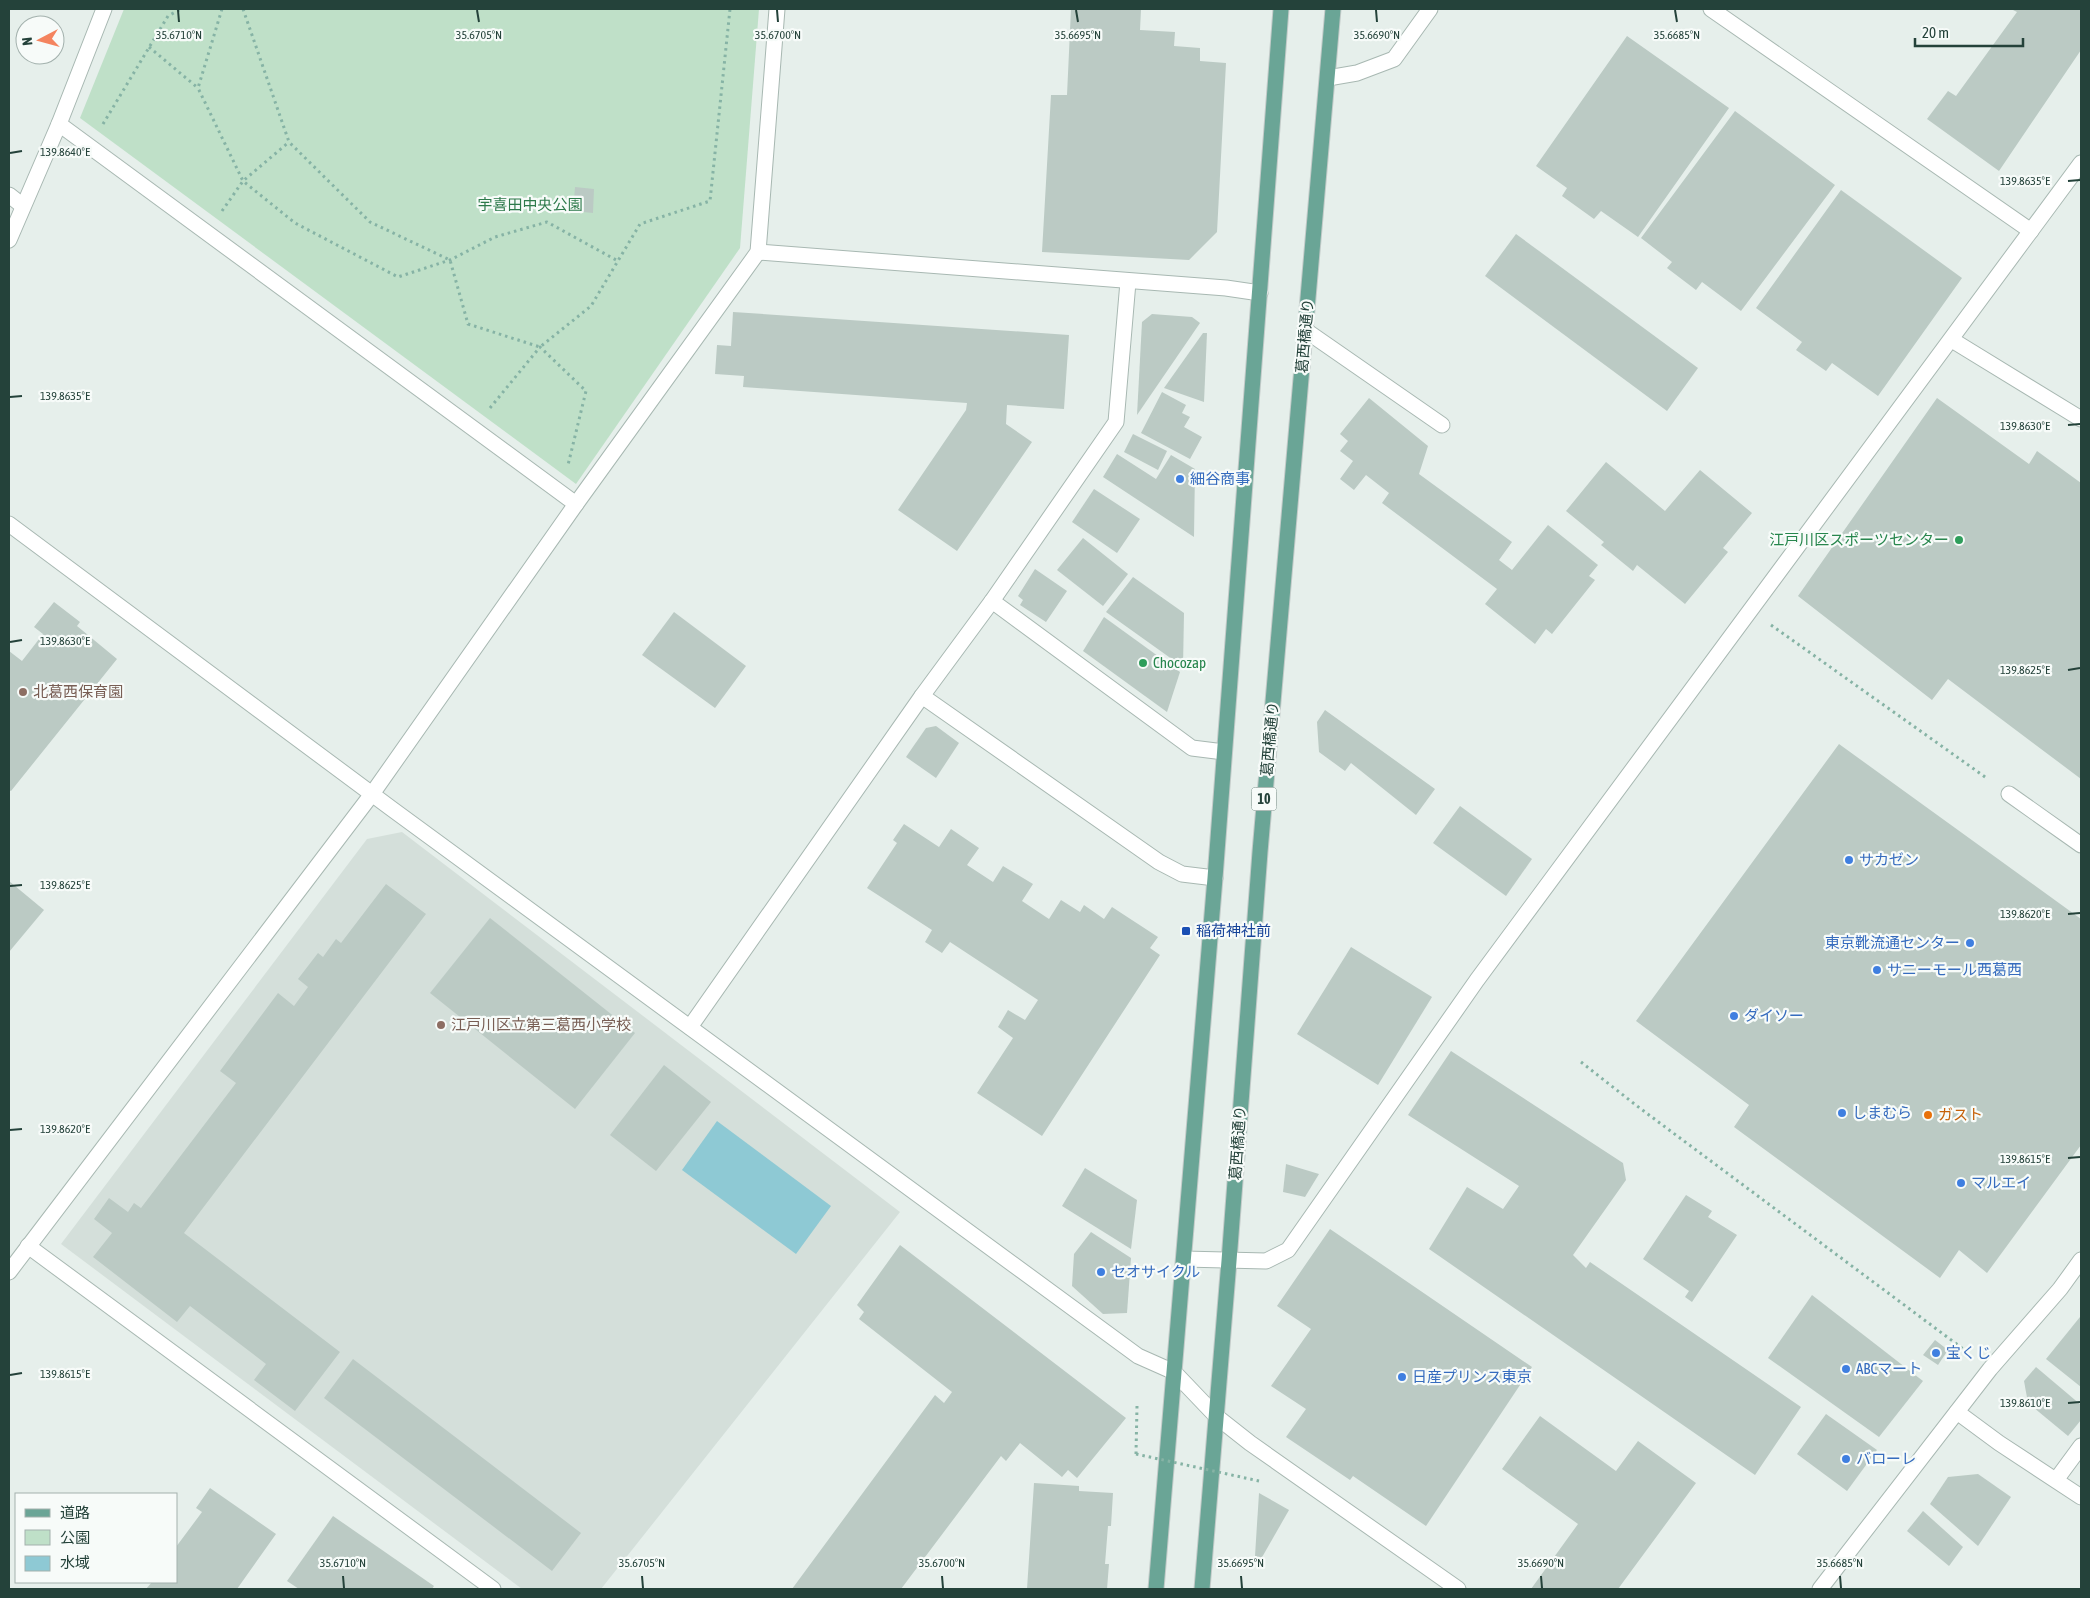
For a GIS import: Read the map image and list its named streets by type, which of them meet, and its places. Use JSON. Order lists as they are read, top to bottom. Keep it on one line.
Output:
{"streets":{"main road":["葛西橋通り","10"]},"parks":["宇喜田中央公園"],"places":{"other":["細谷商事","江戸川区スポーツセンター","Chocozap","北葛西保育園","サカゼン","東京靴流通センター","サニーモール西葛西","ダイソー","江戸川区立第三葛西小学校","しまむら","ガスト","マルエイ","セオサイクル","宝くじ","ABCマート","日産プリンス東京","バローレ"],"transit":["稲荷神社前"]},"legend":["道路","公園","水域"],"scale_bar":"20 m","north":"left","coordinates":["35.6710°N","35.6705°N","35.6700°N","35.6695°N","35.6690°N","35.6685°N","139.8640°E","139.8635°E","139.8630°E","139.8625°E","139.8620°E","139.8615°E","139.8610°E"]}
